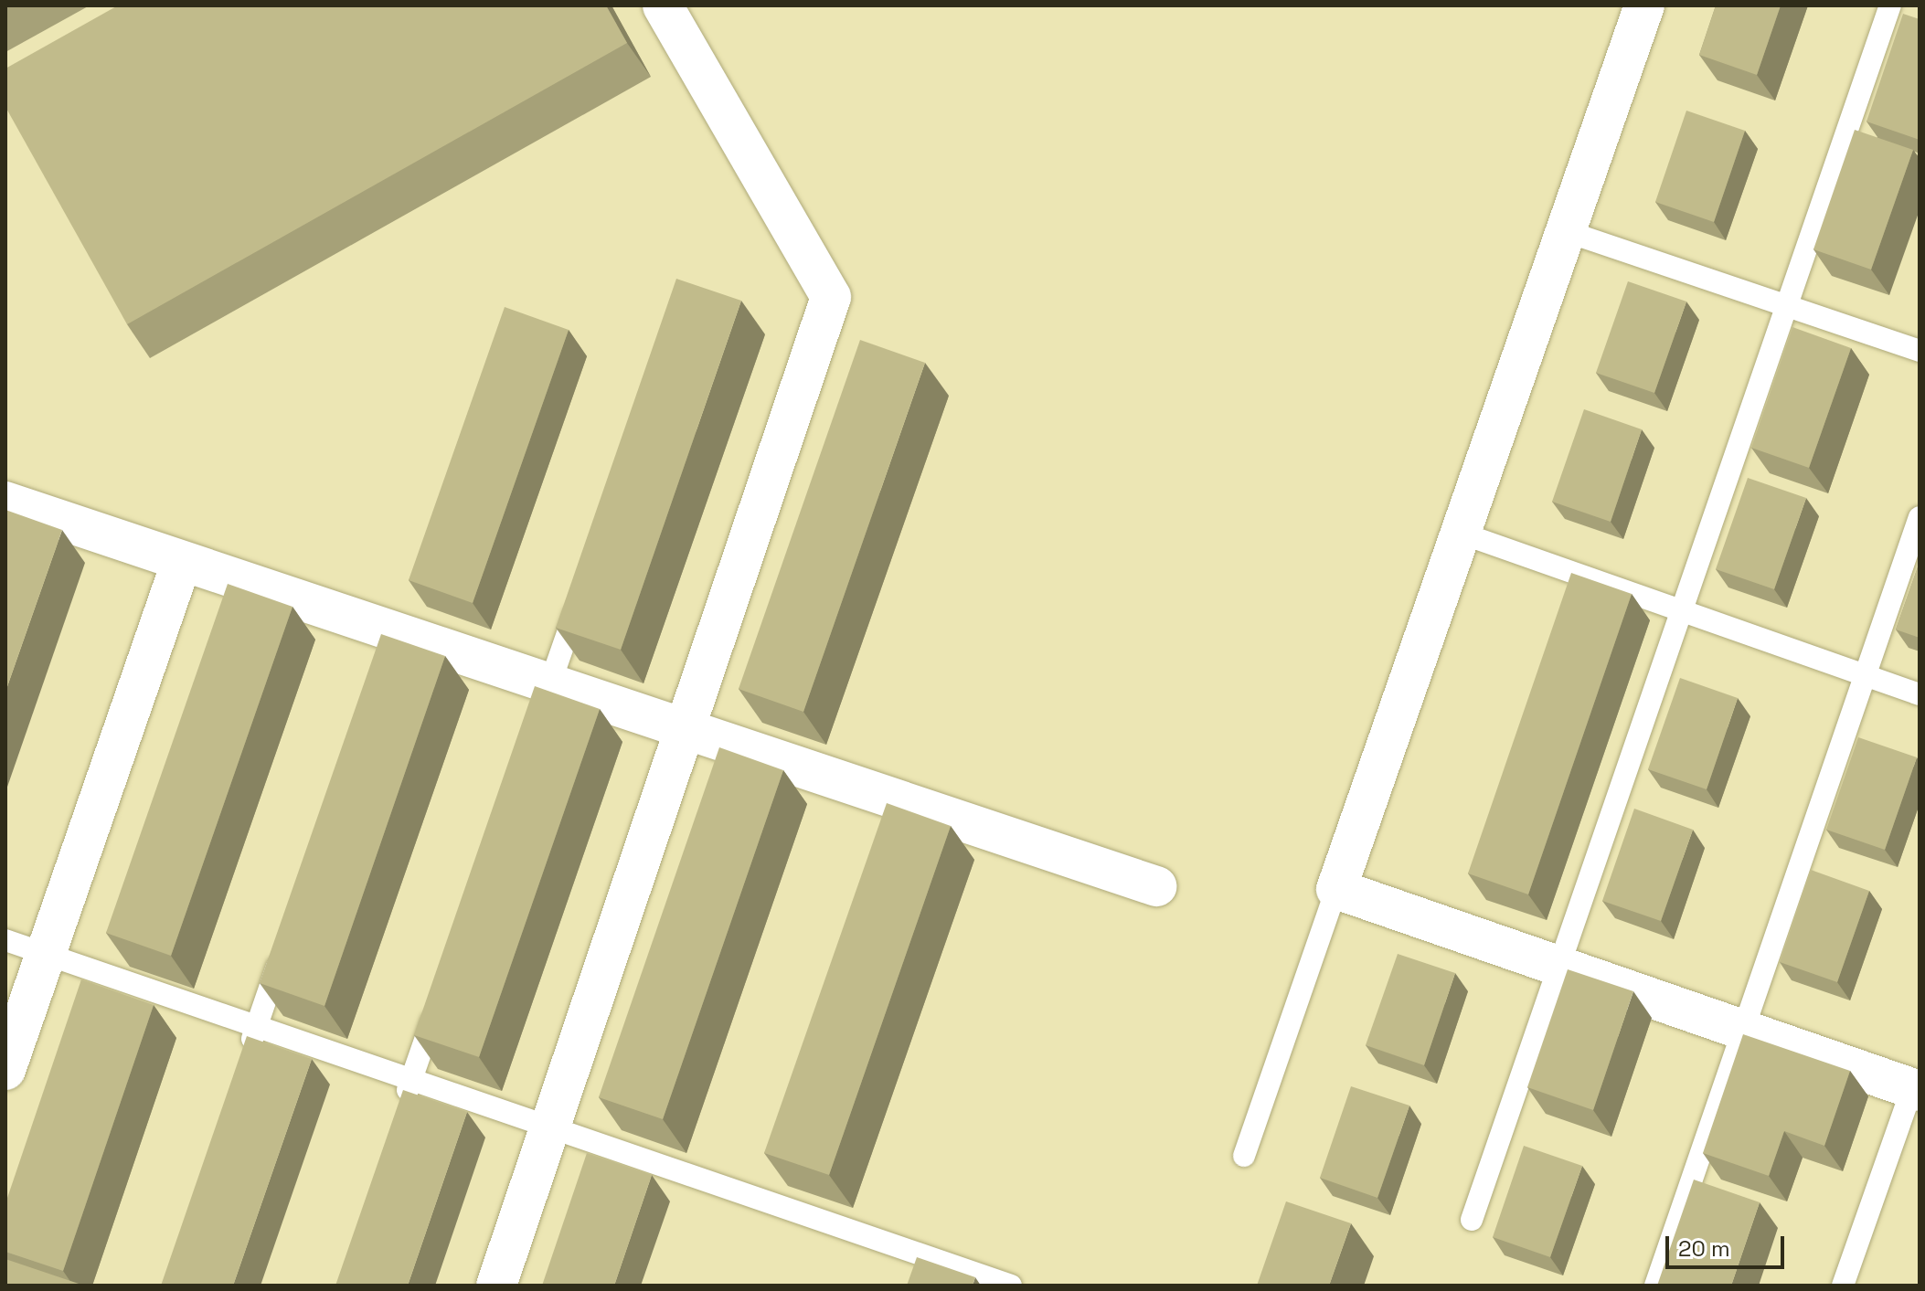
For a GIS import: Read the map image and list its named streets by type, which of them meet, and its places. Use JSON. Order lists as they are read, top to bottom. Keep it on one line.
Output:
{"scale_bar":"20 m"}
